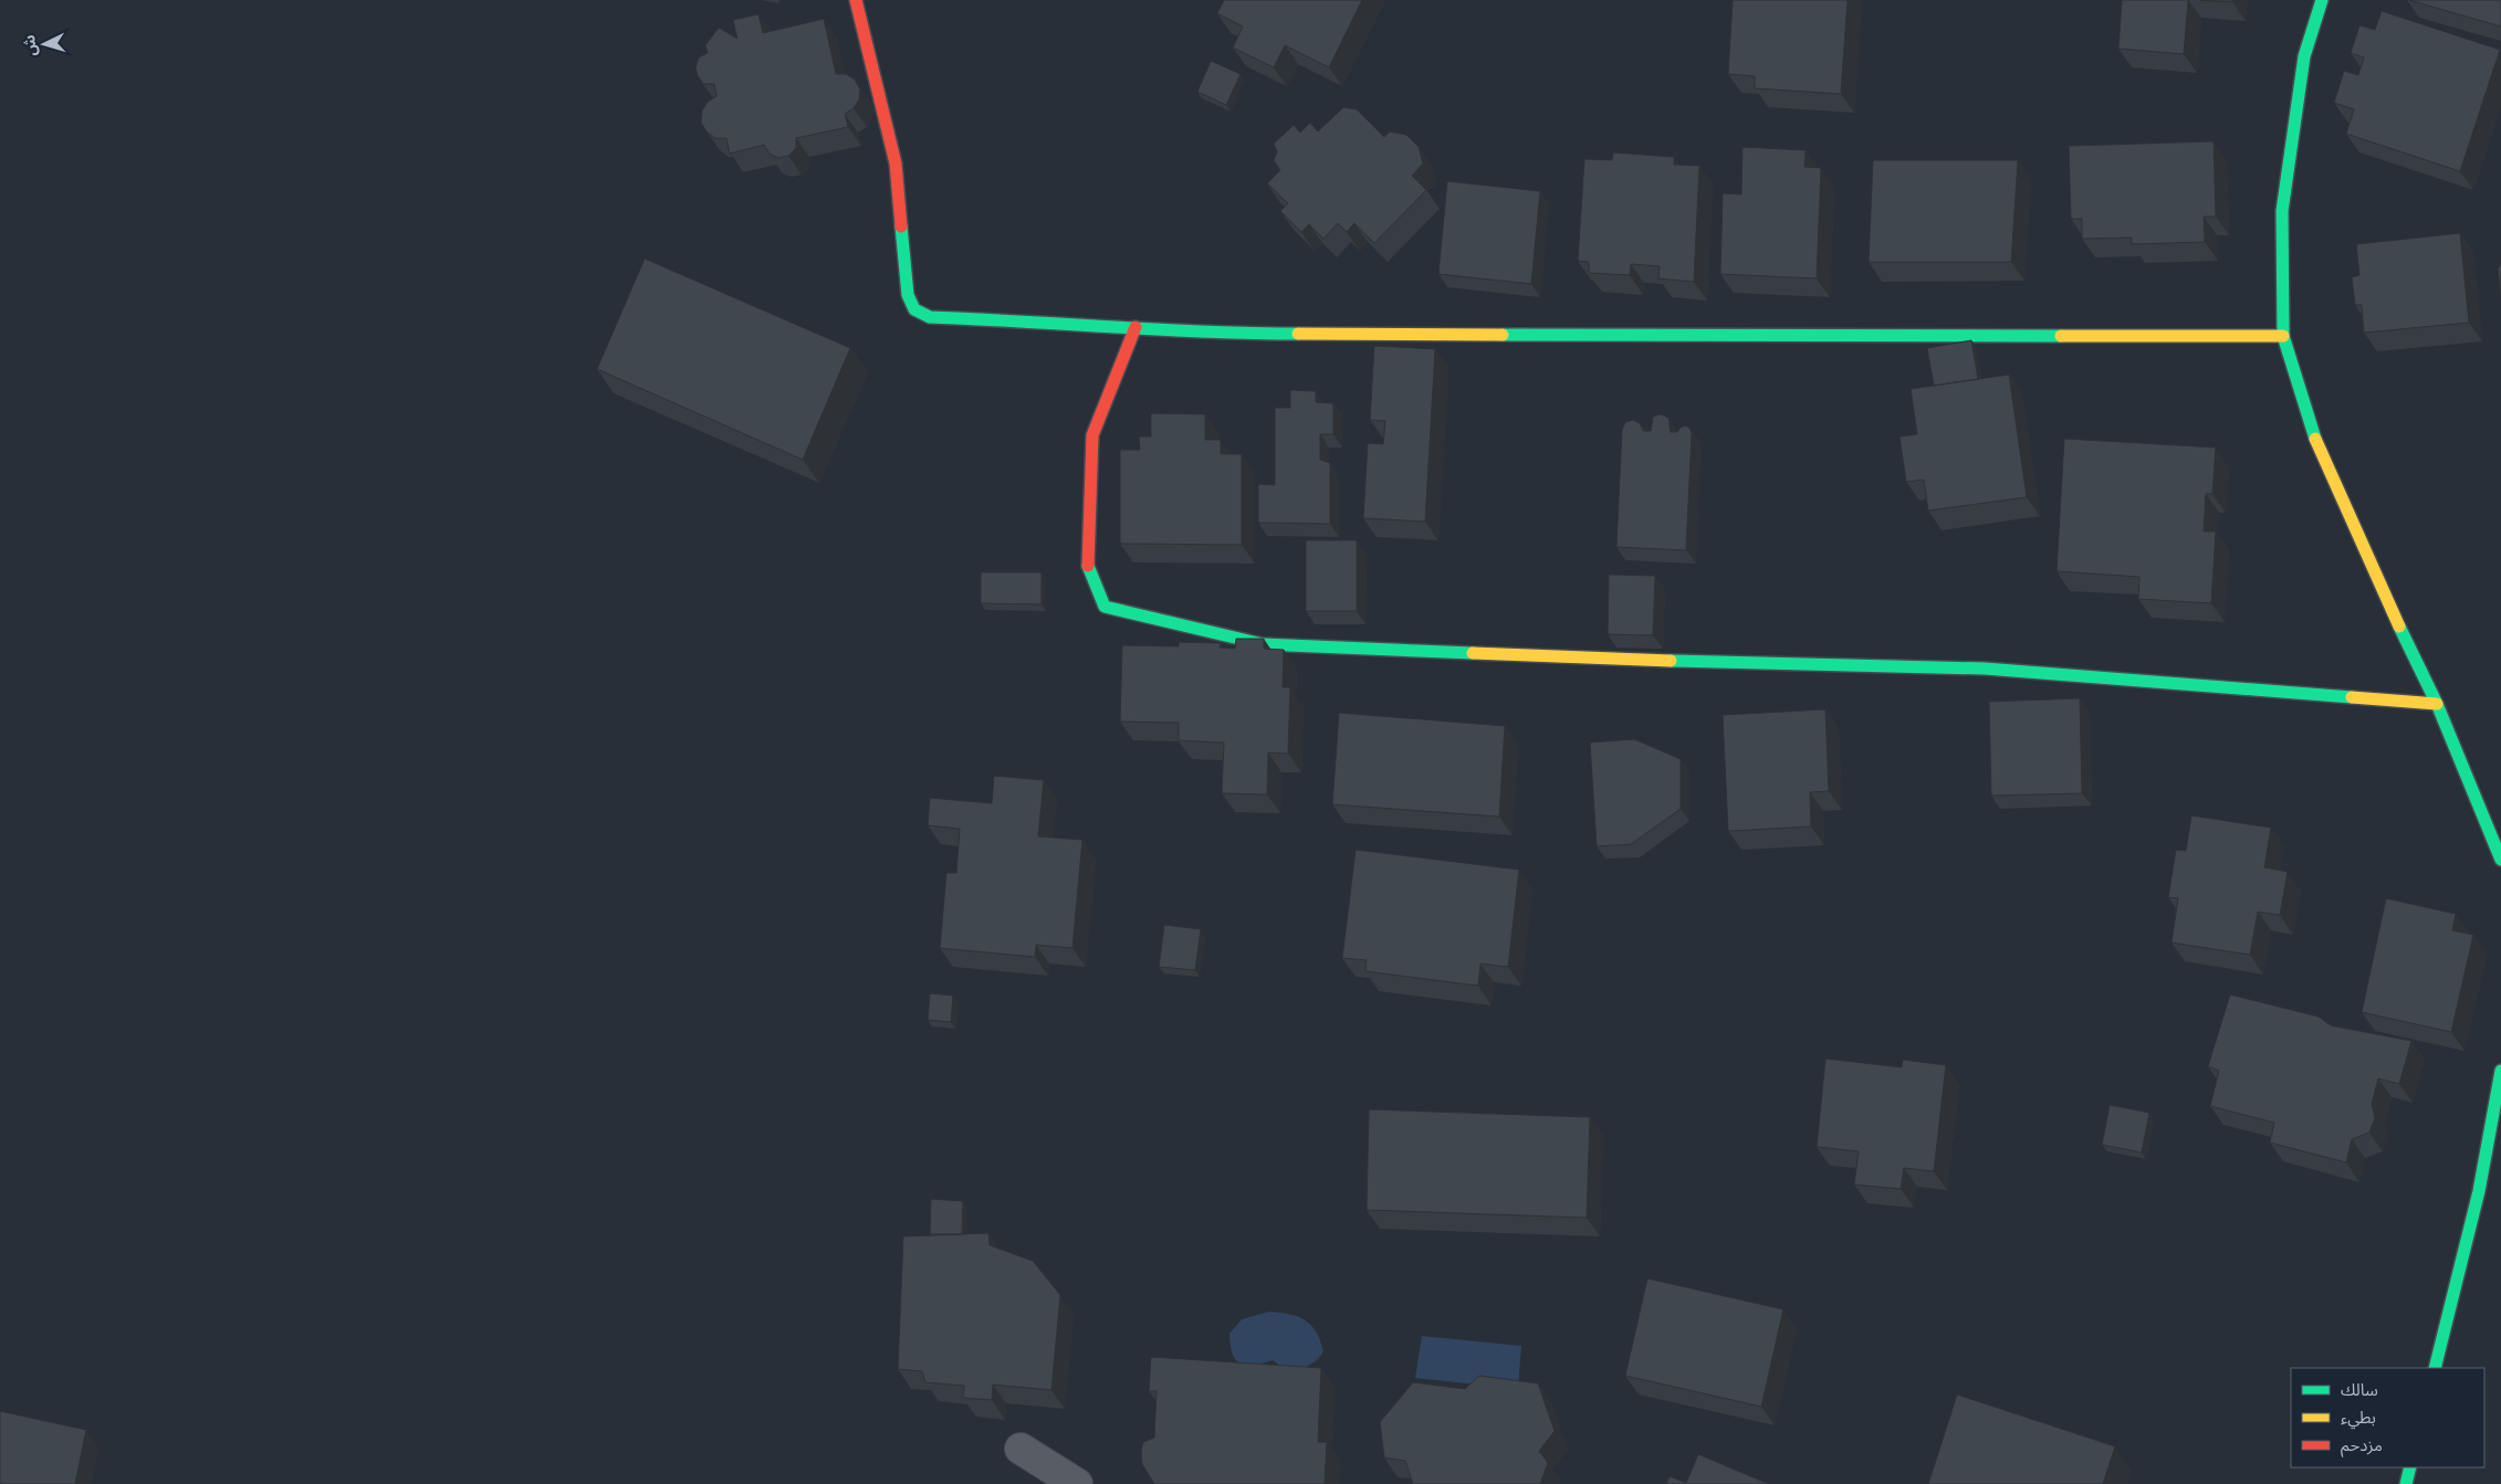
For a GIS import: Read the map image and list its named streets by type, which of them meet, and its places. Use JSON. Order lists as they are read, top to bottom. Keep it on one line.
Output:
{"legend":["سالك","بطيء","مزدحم"],"north":"left"}
